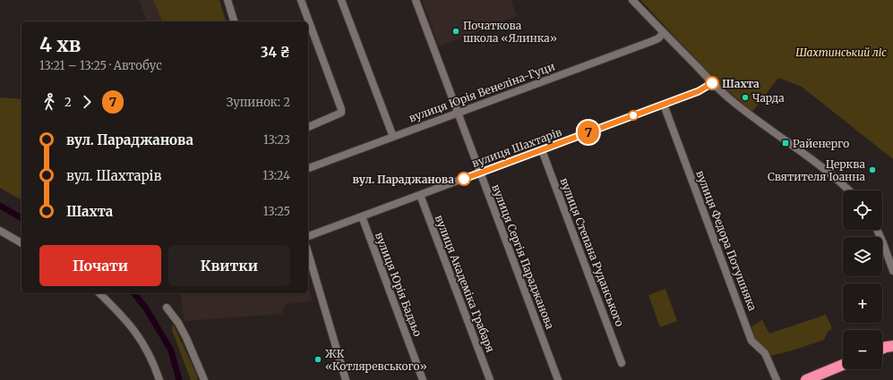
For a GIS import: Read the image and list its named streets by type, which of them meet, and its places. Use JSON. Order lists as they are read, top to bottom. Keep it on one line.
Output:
{"streets":{"street":["вулиця Юрія Венеліна-Гуци","вулиця Шахтарів","вулиця Федора Потушняка","вулиця Степана Руданського","вулиця Сергія Параджанова","вулиця Академіка Грабаря","вулиця Юрія Бадзьо"]},"crossings":[["вулиця Юрія Венеліна-Гуци","вулиця Сергія Параджанова"],["вулиця Шахтарів","вулиця Федора Потушняка"],["вулиця Шахтарів","вулиця Степана Руданського"],["вулиця Шахтарів","вулиця Сергія Параджанова"],["вулиця Шахтарів","вулиця Академіка Грабаря"],["вулиця Шахтарів","вулиця Юрія Бадзьо"]],"parks":["Шахтинський ліс"],"places":{"other":["Початкова школа «Ялинка»","Шахта","Чарда","Церква Святителя Іоанна","вул. Параджанова","ЖК «Котляревського»"],"transit":["Райенерго"]},"lines":["bus line 7"],"page":{"on_map":"7","heading":["4 хв","13:21 – 13:25 · Автобус","34 ₴"],"legs":["2","7","Зупинок: 2"],"list":[{"name":"вул. Параджанова","value":"13:23"},{"name":"вул. Шахтарів","value":"13:24"},{"name":"Шахта","value":"13:25"}],"map_buttons":["+","−"],"buttons":["Почати","Квитки"]}}
